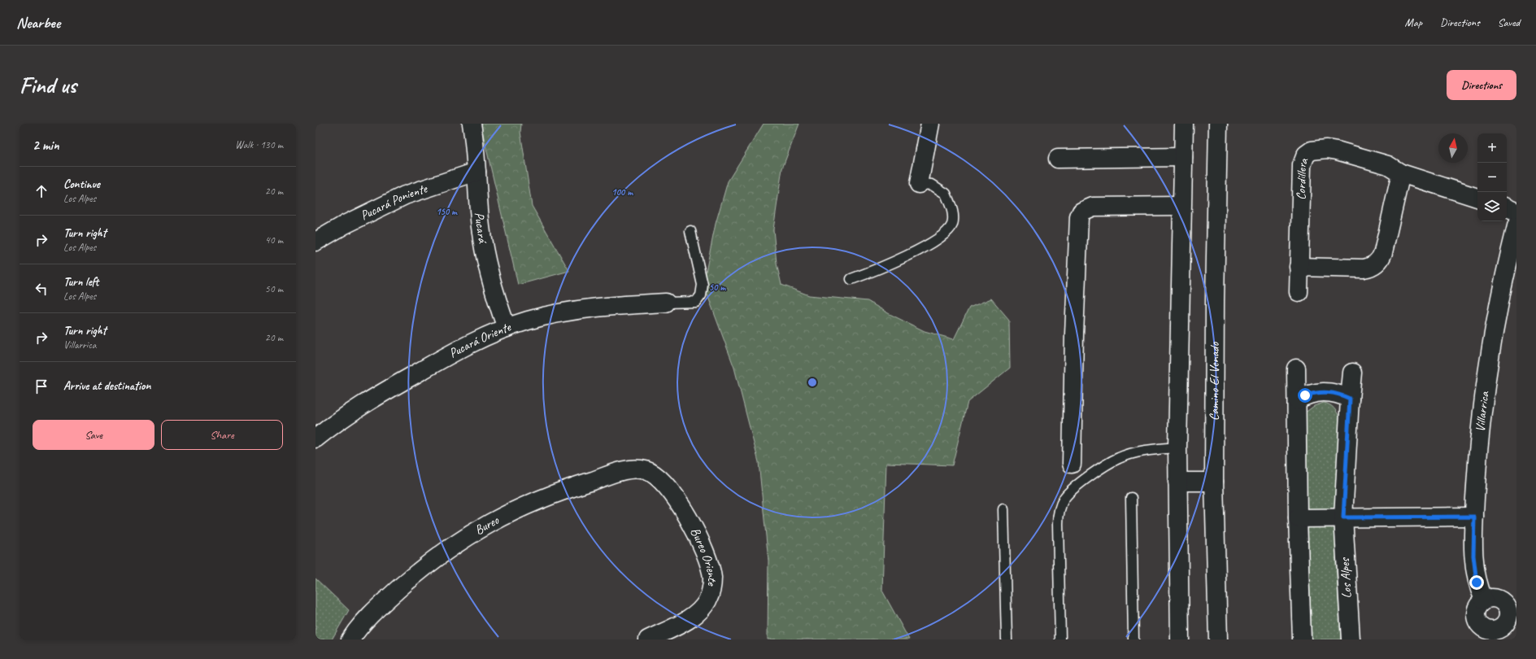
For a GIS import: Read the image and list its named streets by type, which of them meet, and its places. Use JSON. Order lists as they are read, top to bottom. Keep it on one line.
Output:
{"streets":{"street":["Cordillera","Pucará Poniente","Pucará","Pucará Oriente","Camino El Venado","Villarrica","Bureo","Bureo Oriente","Los Alpes"]},"crossings":[["Pucará Poniente","Pucará"],["Pucará","Pucará Oriente"],["Bureo","Bureo Oriente"]],"north":"top","page":{"header":"Nearbee","nav":["Map","Directions","Saved"],"buttons":["Directions",["Save","Share"]],"title":"Find us","heading":["2 min","Walk · 130 m"],"map_buttons":["+","−"],"list":[["Continue","Los Alpes","20 m"],["Turn right","Los Alpes","40 m"],["Turn left","Los Alpes","50 m"],["Turn right","Villarrica","20 m"],"Arrive at destination"]},"rings":["100 m","150 m","50 m"]}
